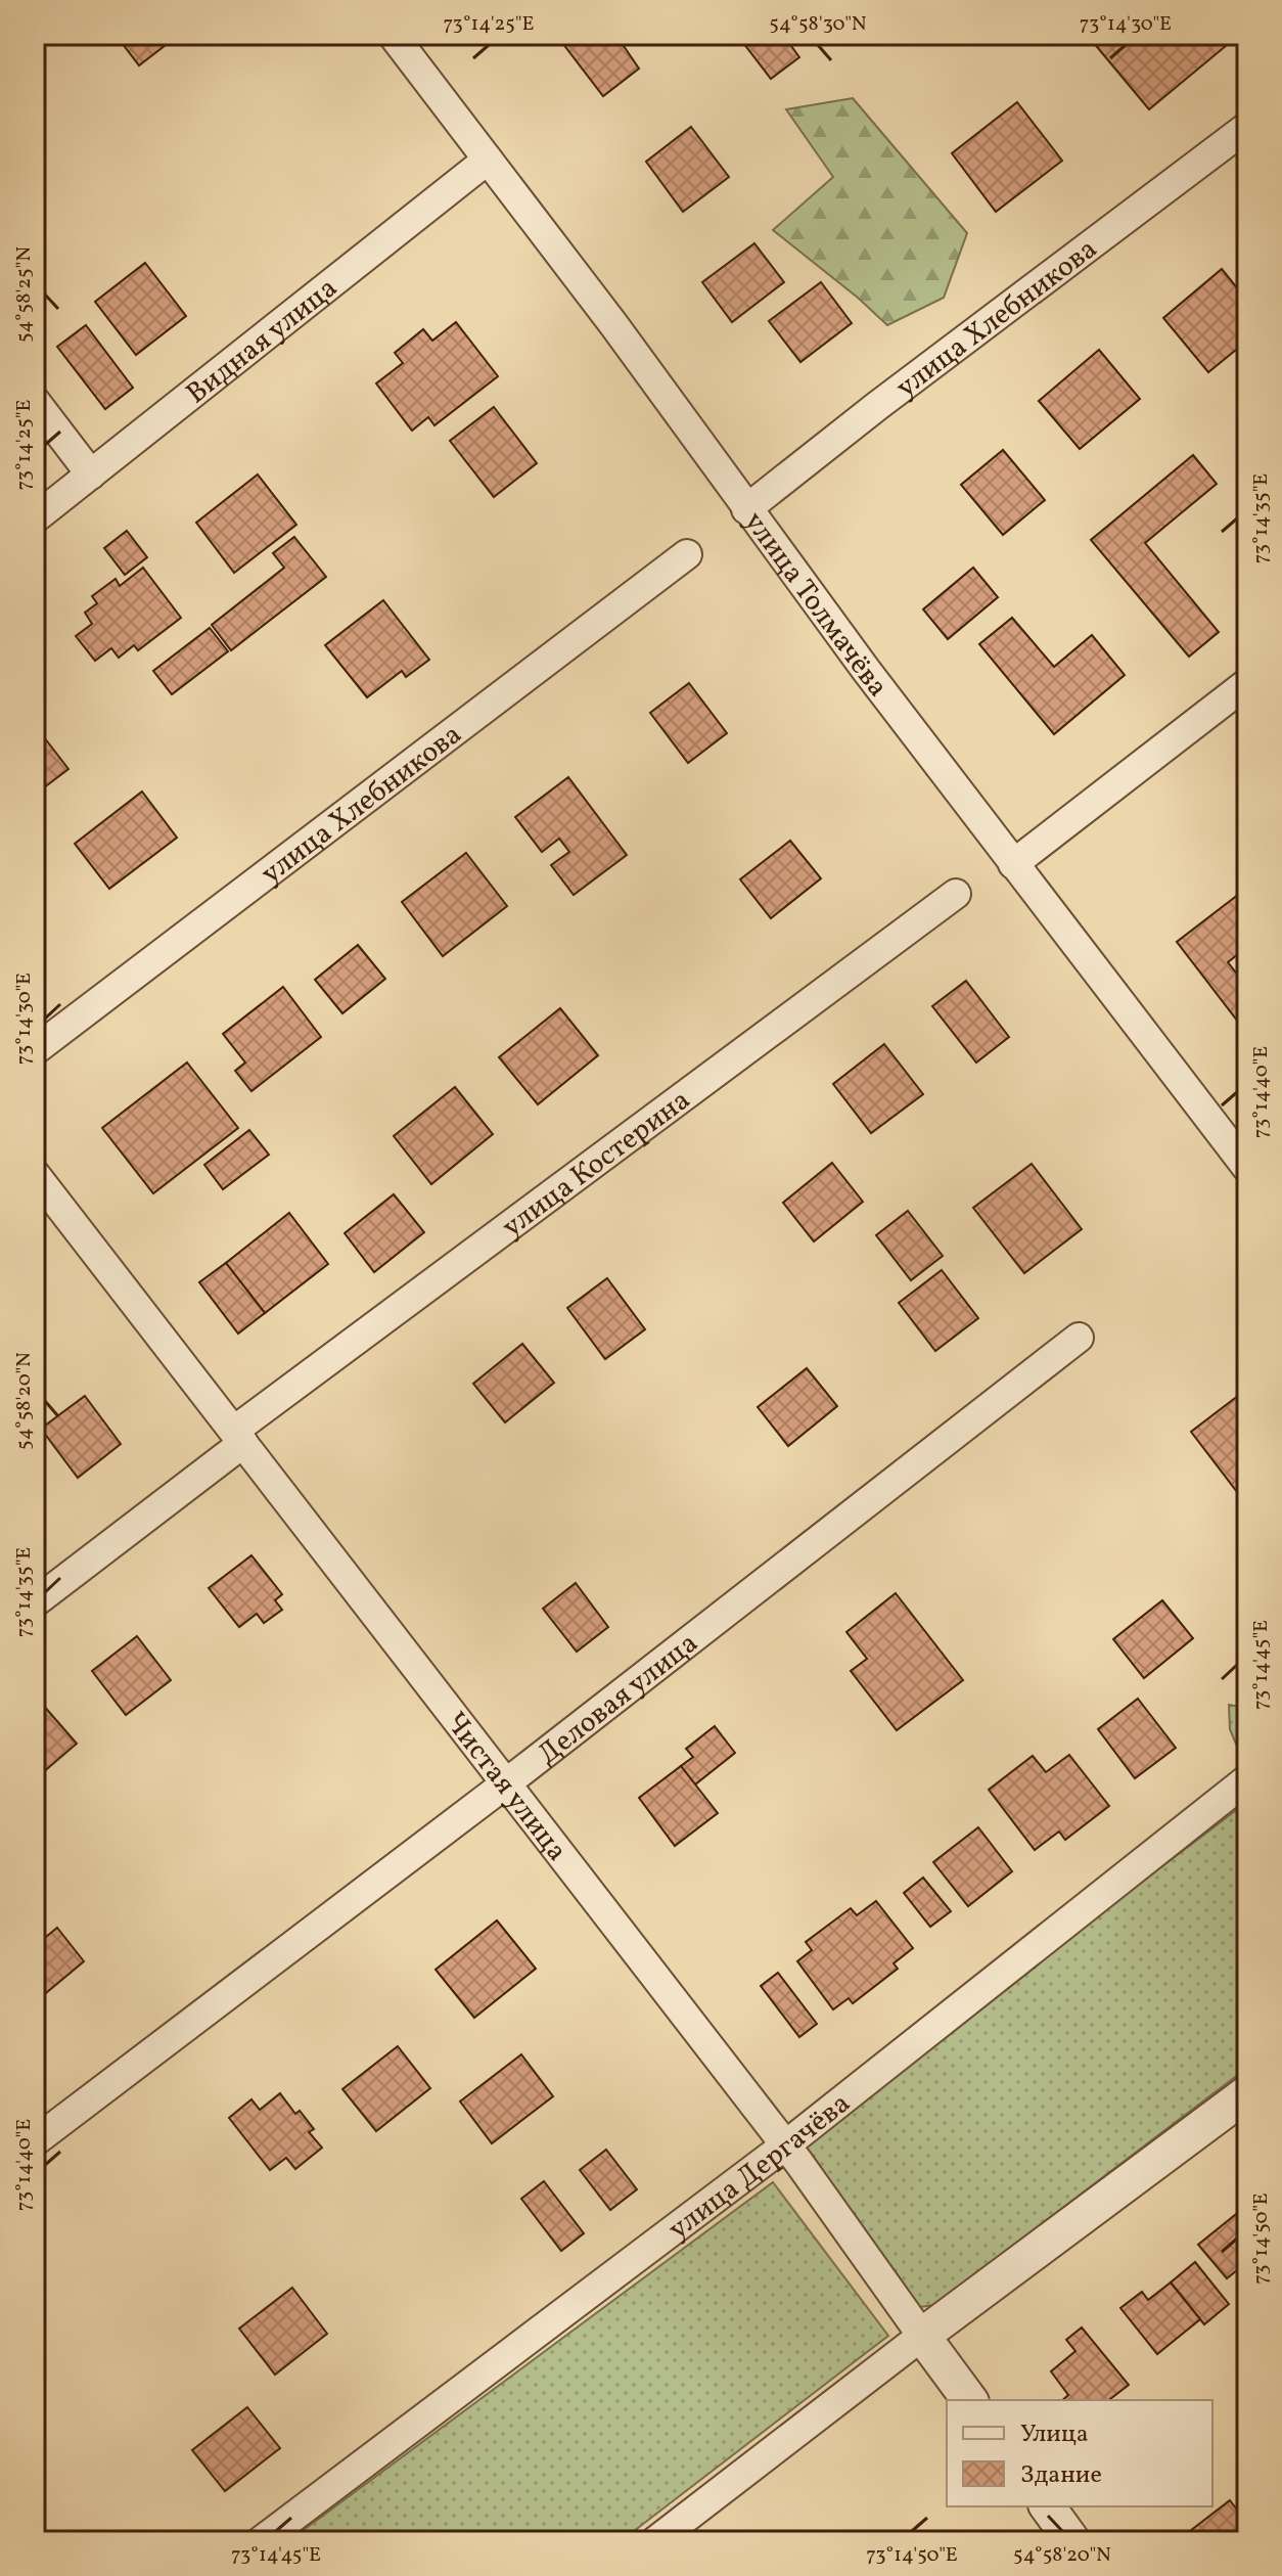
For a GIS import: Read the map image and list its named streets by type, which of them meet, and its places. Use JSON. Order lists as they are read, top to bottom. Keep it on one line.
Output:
{"streets":{"street":["улица Хлебникова","Видная улица","улица Толмачёва","улица Костерина","Деловая улица","Чистая улица","улица Дергачёва"]},"crossings":[["улица Хлебникова","улица Толмачёва"],["Видная улица","улица Толмачёва"],["улица Костерина","Чистая улица"],["Деловая улица","Чистая улица"],["Чистая улица","улица Дергачёва"]],"legend":["Улица","Здание"],"coordinates":["73°14'25\"E","54°58'30\"N","73°14'30\"E","54°58'25\"N","73°14'35\"E","73°14'40\"E","54°58'20\"N","73°14'45\"E","73°14'50\"E"]}
